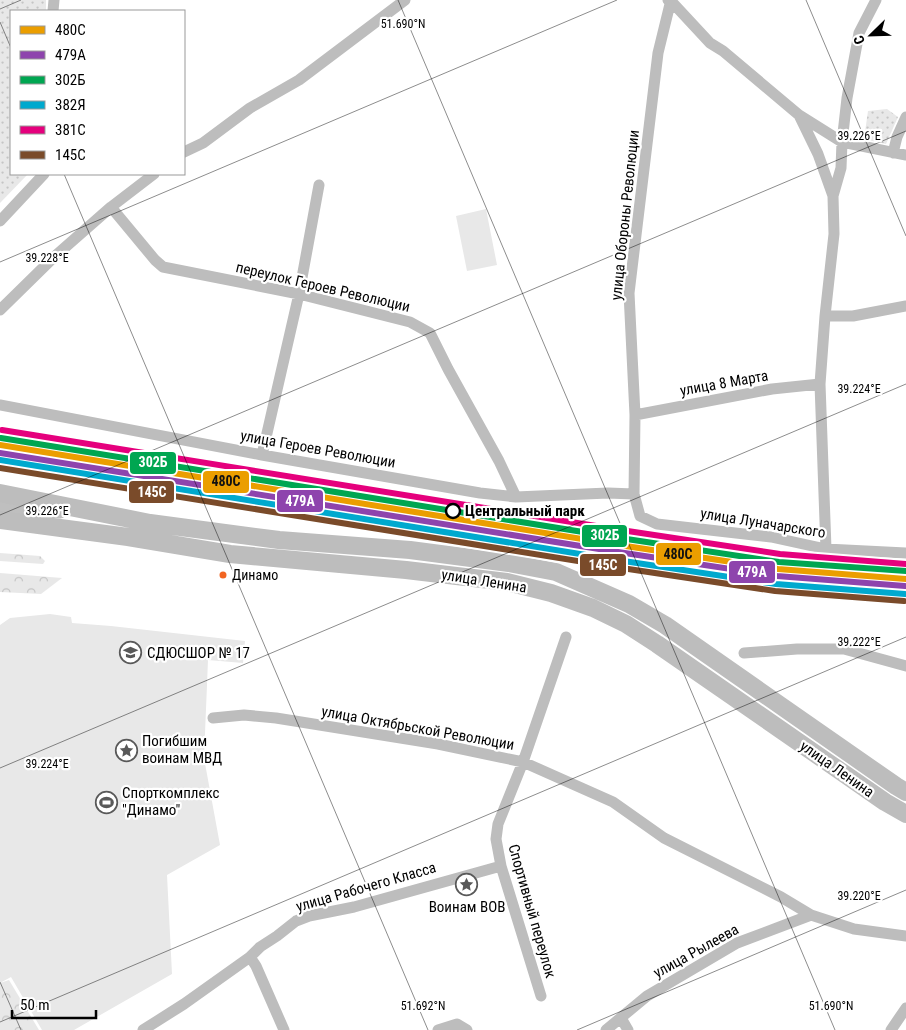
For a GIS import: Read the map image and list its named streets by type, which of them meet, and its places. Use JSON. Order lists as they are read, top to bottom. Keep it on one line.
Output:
{"streets":{"main road":["улица Ленина"],"street":["улица Обороны Революции","переулок Героев Революции","улица 8 Марта","улица Героев Революции","улица Луначарского","улица Октябрьской Революции","улица Рабочего Класса","Спортивный переулок","улица Рылеева"]},"crossings":[["улица Обороны Революции","улица 8 Марта"],["улица Обороны Революции","улица Героев Революции"],["улица Обороны Революции","улица Луначарского"],["переулок Героев Революции","улица Героев Революции"],["улица Героев Революции","улица Луначарского"],["улица Октябрьской Революции","Спортивный переулок"],["улица Октябрьской Революции","улица Рылеева"],["улица Рабочего Класса","Спортивный переулок"]],"places":{"other":["Центральный парк","Динамо"],"school or university":["СДЮСШОР № 17"],"place":["Погибшим воинам МВД","Воинам ВОВ"],"sports":["Спорткомплекс \"Динамо\""]},"lines":["transit line 381С","transit line 302Б","transit line 480С","transit line 479А","transit line 382Я","transit line 145С"],"legend":["480С","479А","302Б","382Я","381С","145С"],"scale_bar":"50 m","north":"bottom left","coordinates":["51.690°N","39.226°E","39.228°E","39.224°E","39.222°E","39.220°E","51.692°N"]}
